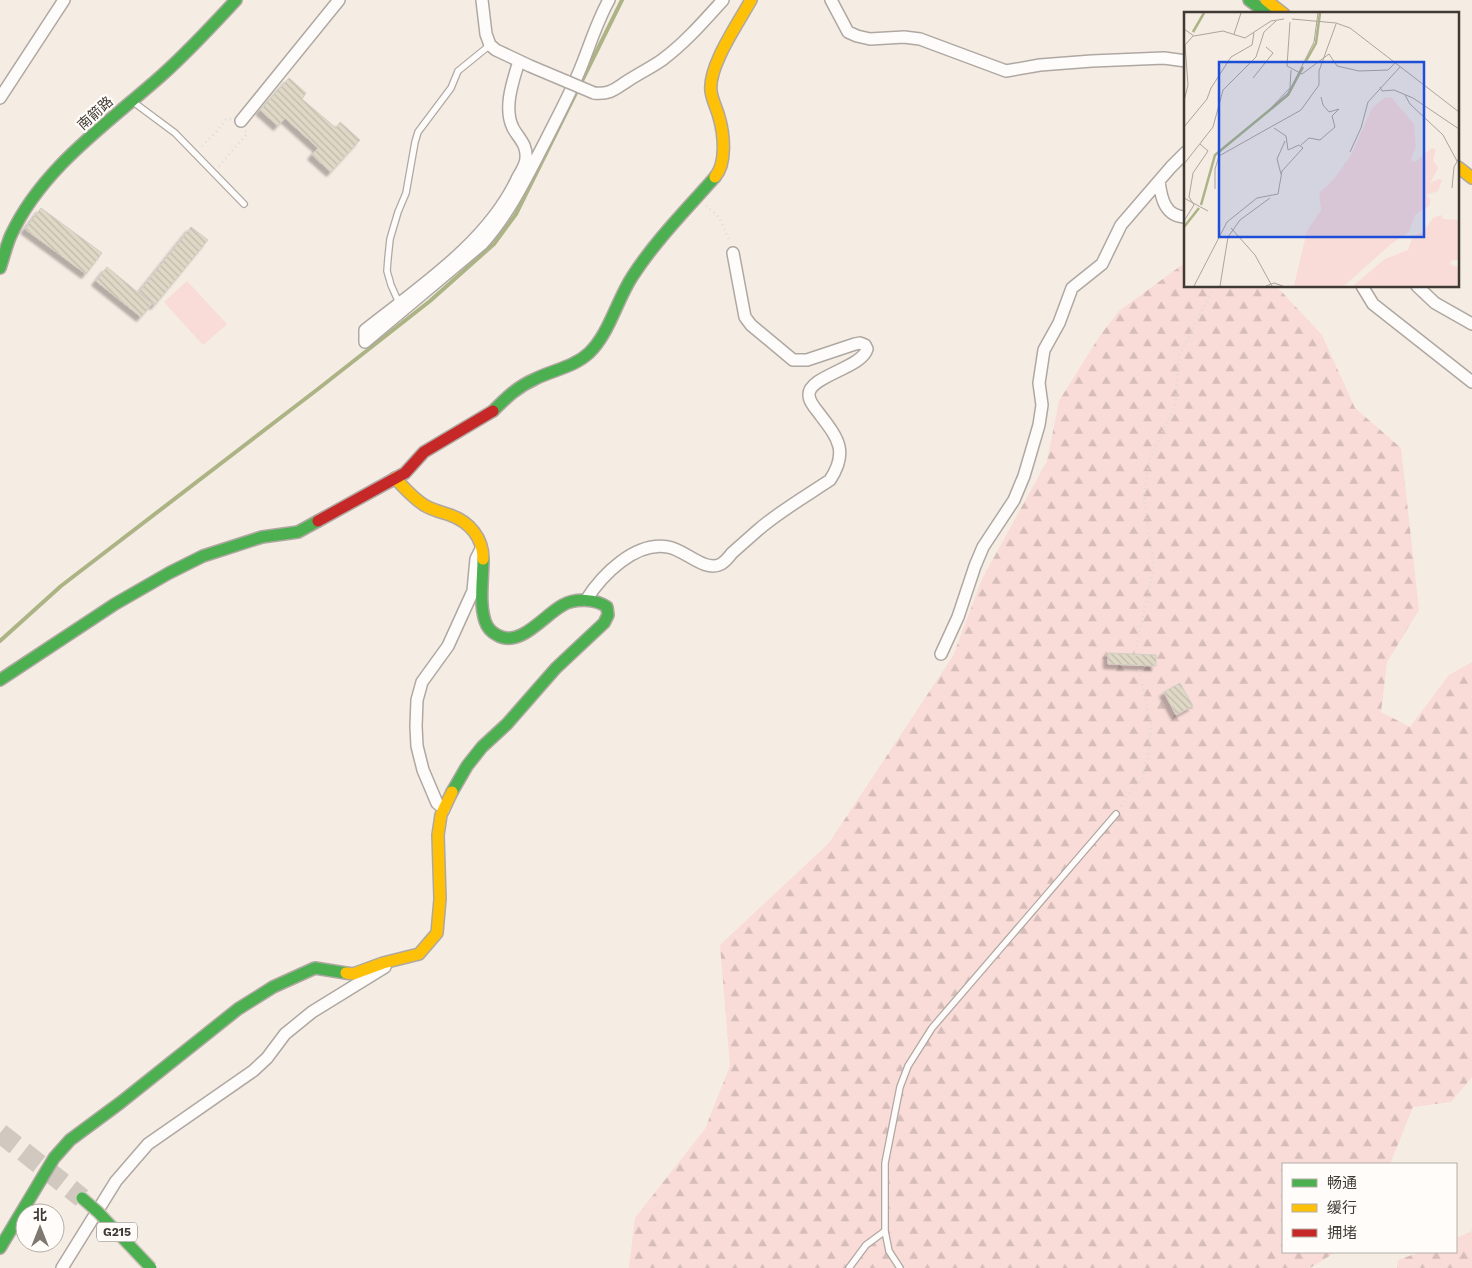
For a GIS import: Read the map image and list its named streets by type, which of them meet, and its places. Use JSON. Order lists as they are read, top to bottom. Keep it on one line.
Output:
{"streets":{"main road":["南箭路","G215"]},"legend":["畅通","缓行","拥堵"],"north":"top"}
